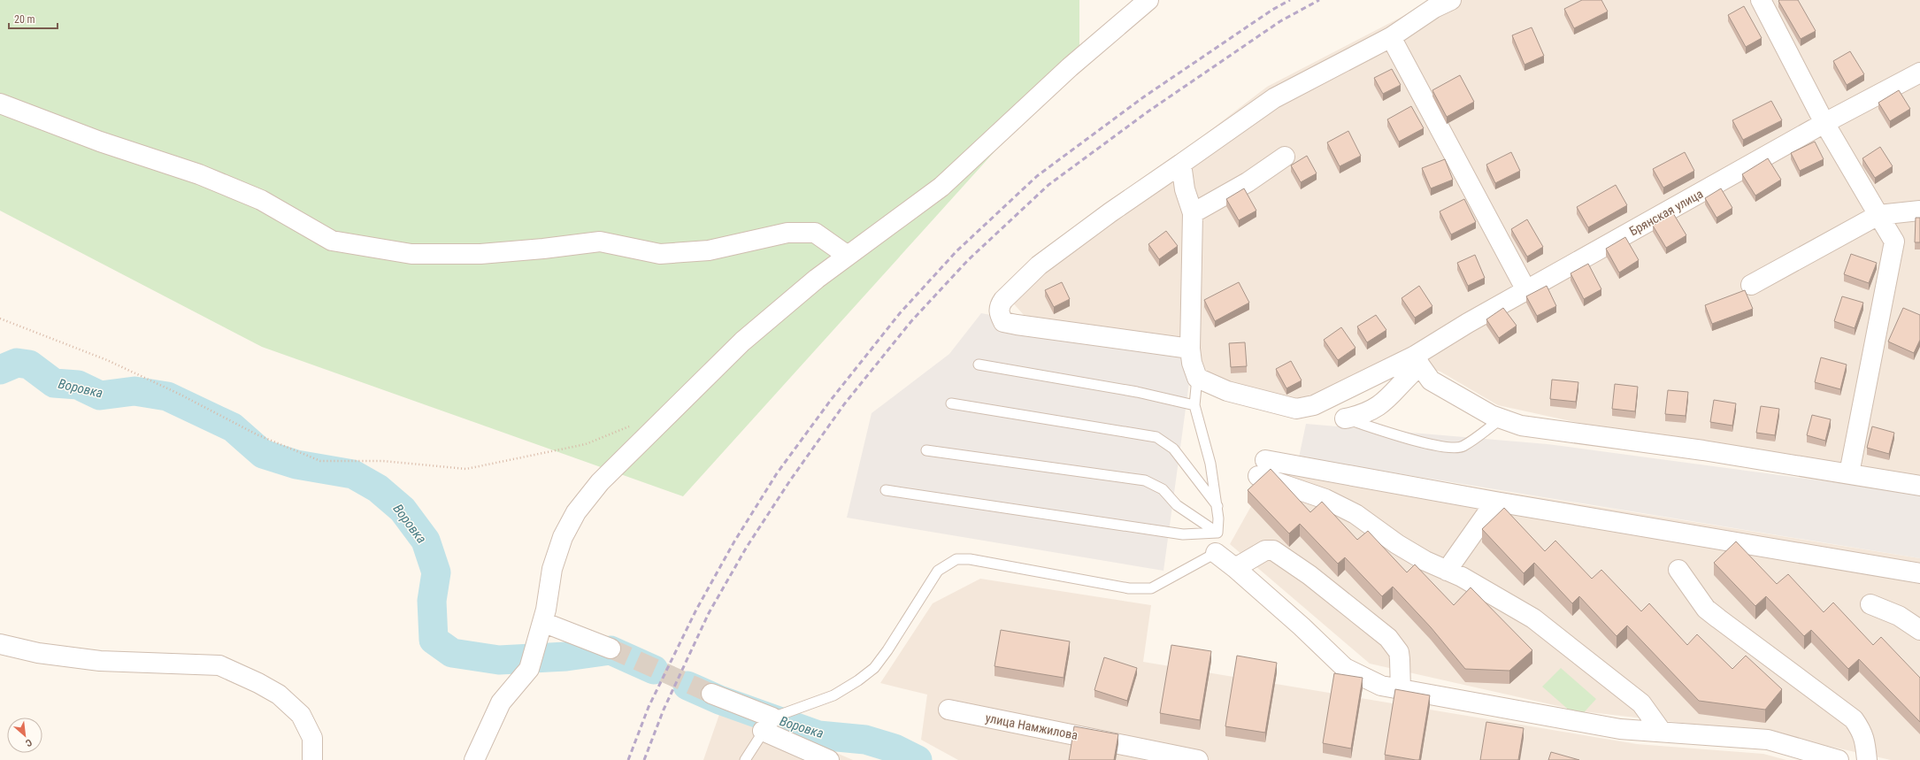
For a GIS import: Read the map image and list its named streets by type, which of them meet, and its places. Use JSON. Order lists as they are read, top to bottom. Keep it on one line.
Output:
{"streets":{"street":["Брянская улица","улица Намжилова"]},"water":["Воровка"],"scale_bar":"20 m","north":"bottom right"}
